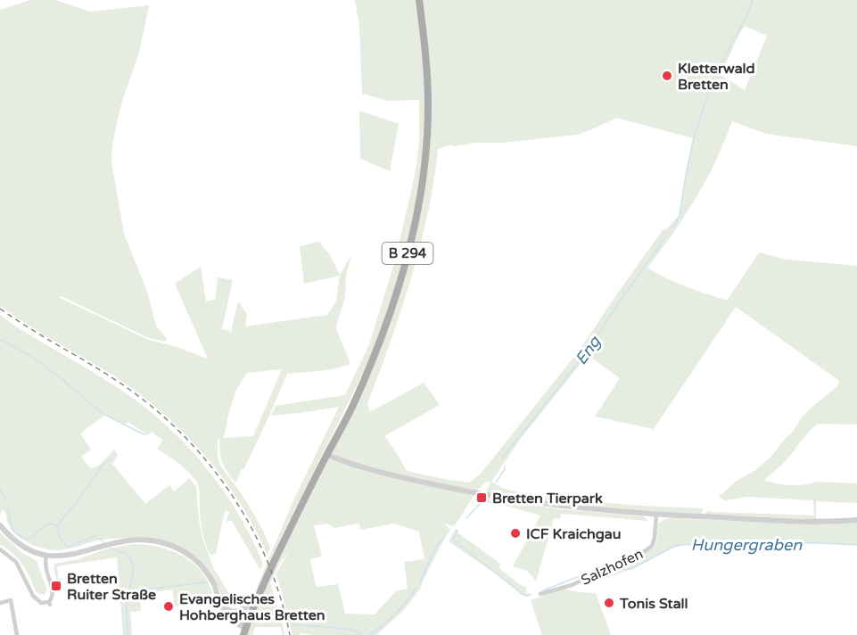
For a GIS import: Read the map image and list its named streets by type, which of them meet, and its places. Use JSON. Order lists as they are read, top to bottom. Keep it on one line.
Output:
{"streets":{"main road":["B 294"],"street":["Salzhofen"]},"water":["Eng","Hungergraben"],"places":{"other":["Kletterwald Bretten","ICF Kraichgau","Tonis Stall","Evangelisches Hohberghaus Bretten"],"transit":["Bretten Tierpark","Bretten Ruiter Straße"]}}
